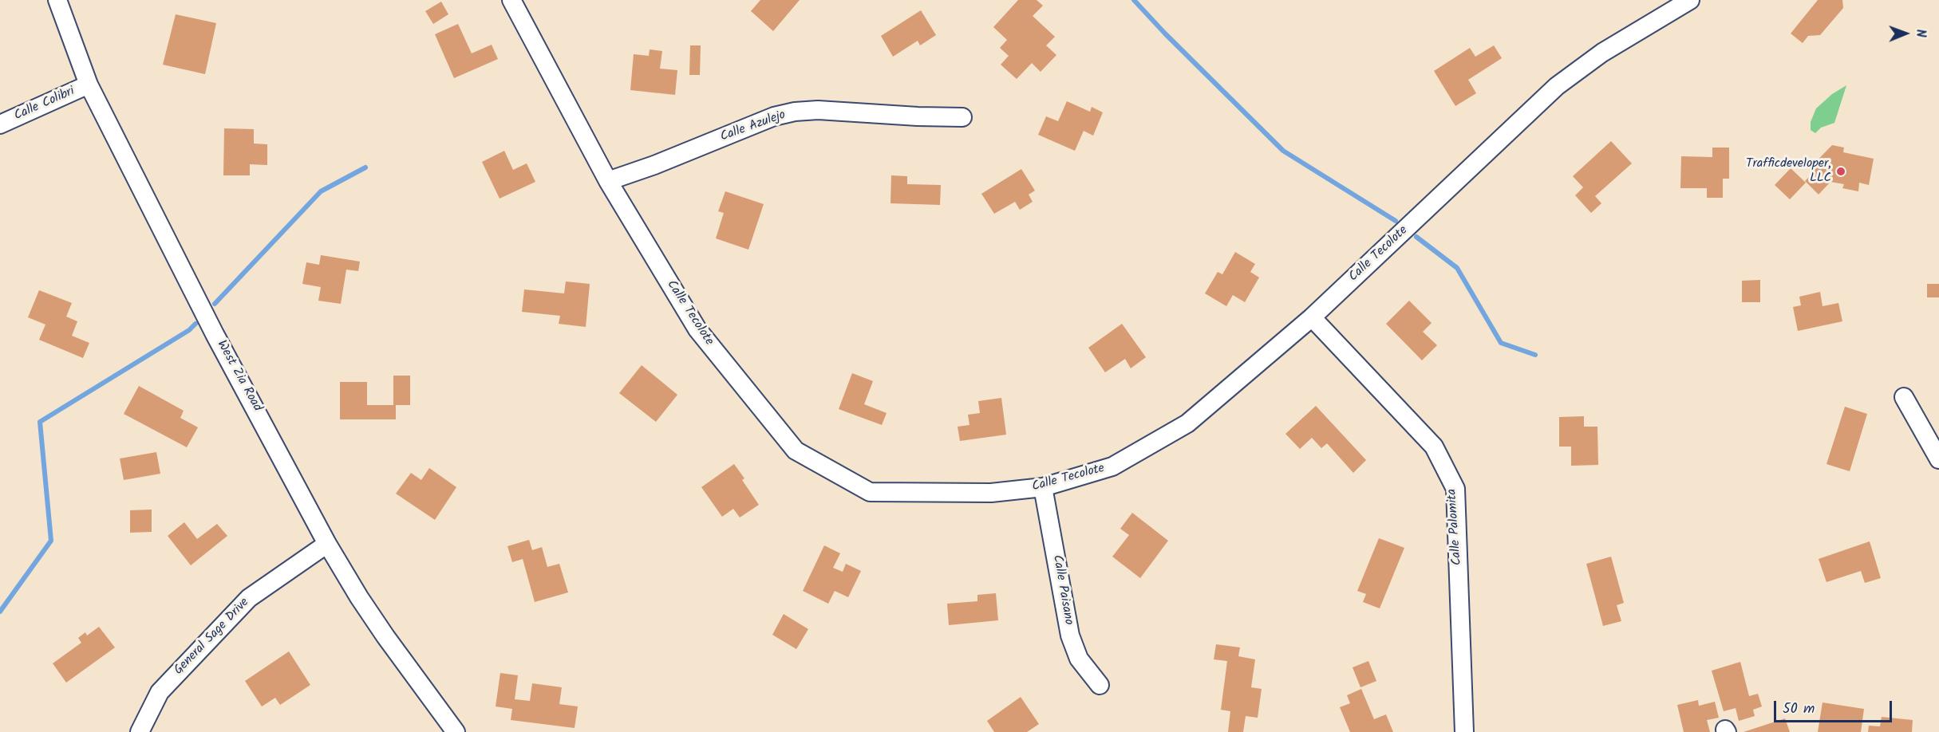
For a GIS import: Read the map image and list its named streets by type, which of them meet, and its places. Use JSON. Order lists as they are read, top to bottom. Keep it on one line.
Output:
{"streets":{"street":["Calle Colibri","Calle Azulejo","Calle Tecolote","West Zia Road","Calle Palomita","Calle Paisano","General Sage Drive"]},"crossings":[["Calle Colibri","West Zia Road"],["Calle Azulejo","Calle Tecolote"],["Calle Tecolote","Calle Palomita"],["Calle Tecolote","Calle Paisano"],["West Zia Road","General Sage Drive"]],"places":["Trafficdeveloper, LLC"],"scale_bar":"50 m","north":"right"}
